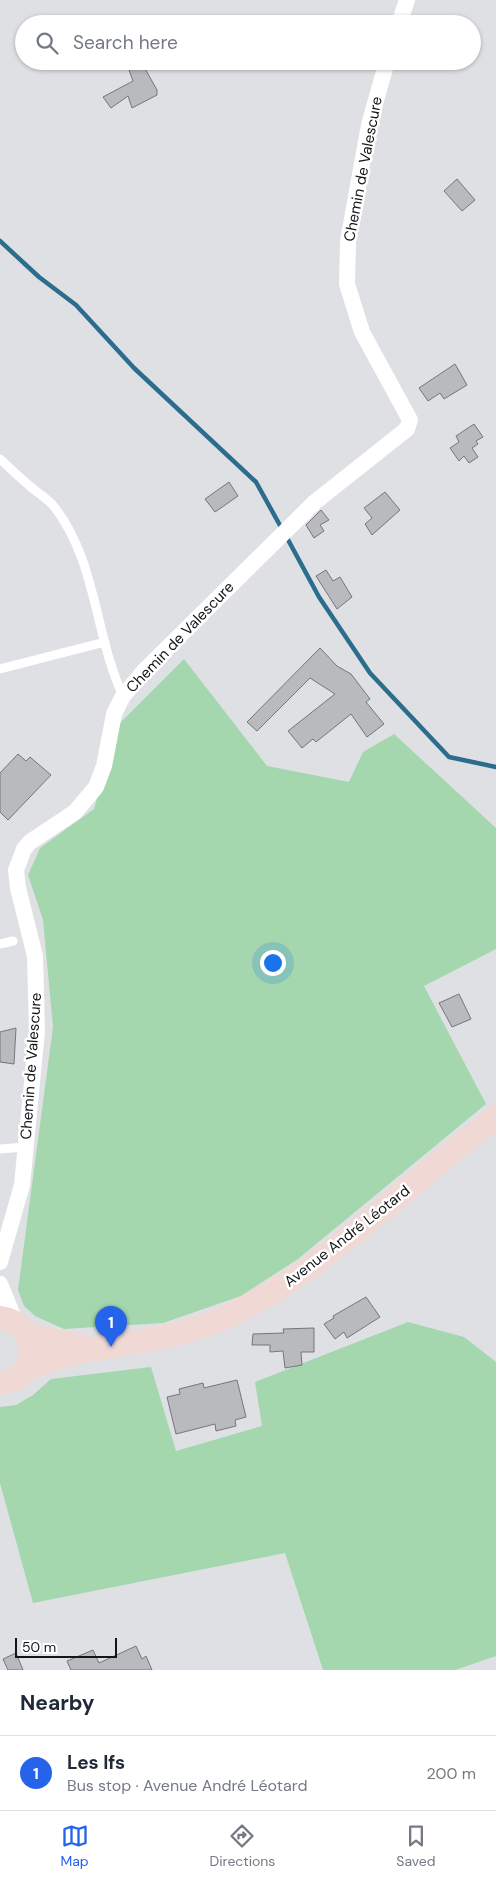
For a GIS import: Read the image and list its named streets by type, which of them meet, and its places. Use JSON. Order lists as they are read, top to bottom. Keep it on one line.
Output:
{"streets":{"main road":["Avenue André Léotard"],"street":["Chemin de Valescure"]},"scale_bar":"50 m","page":{"search":"Search here","pins":"1","scale":"50 m","heading":"Nearby","list":[{"mark":"1","name":"Les Ifs","note":"Bus stop · Avenue André Léotard","value":"200 m"}],"nav":["Map","Directions","Saved"]}}
